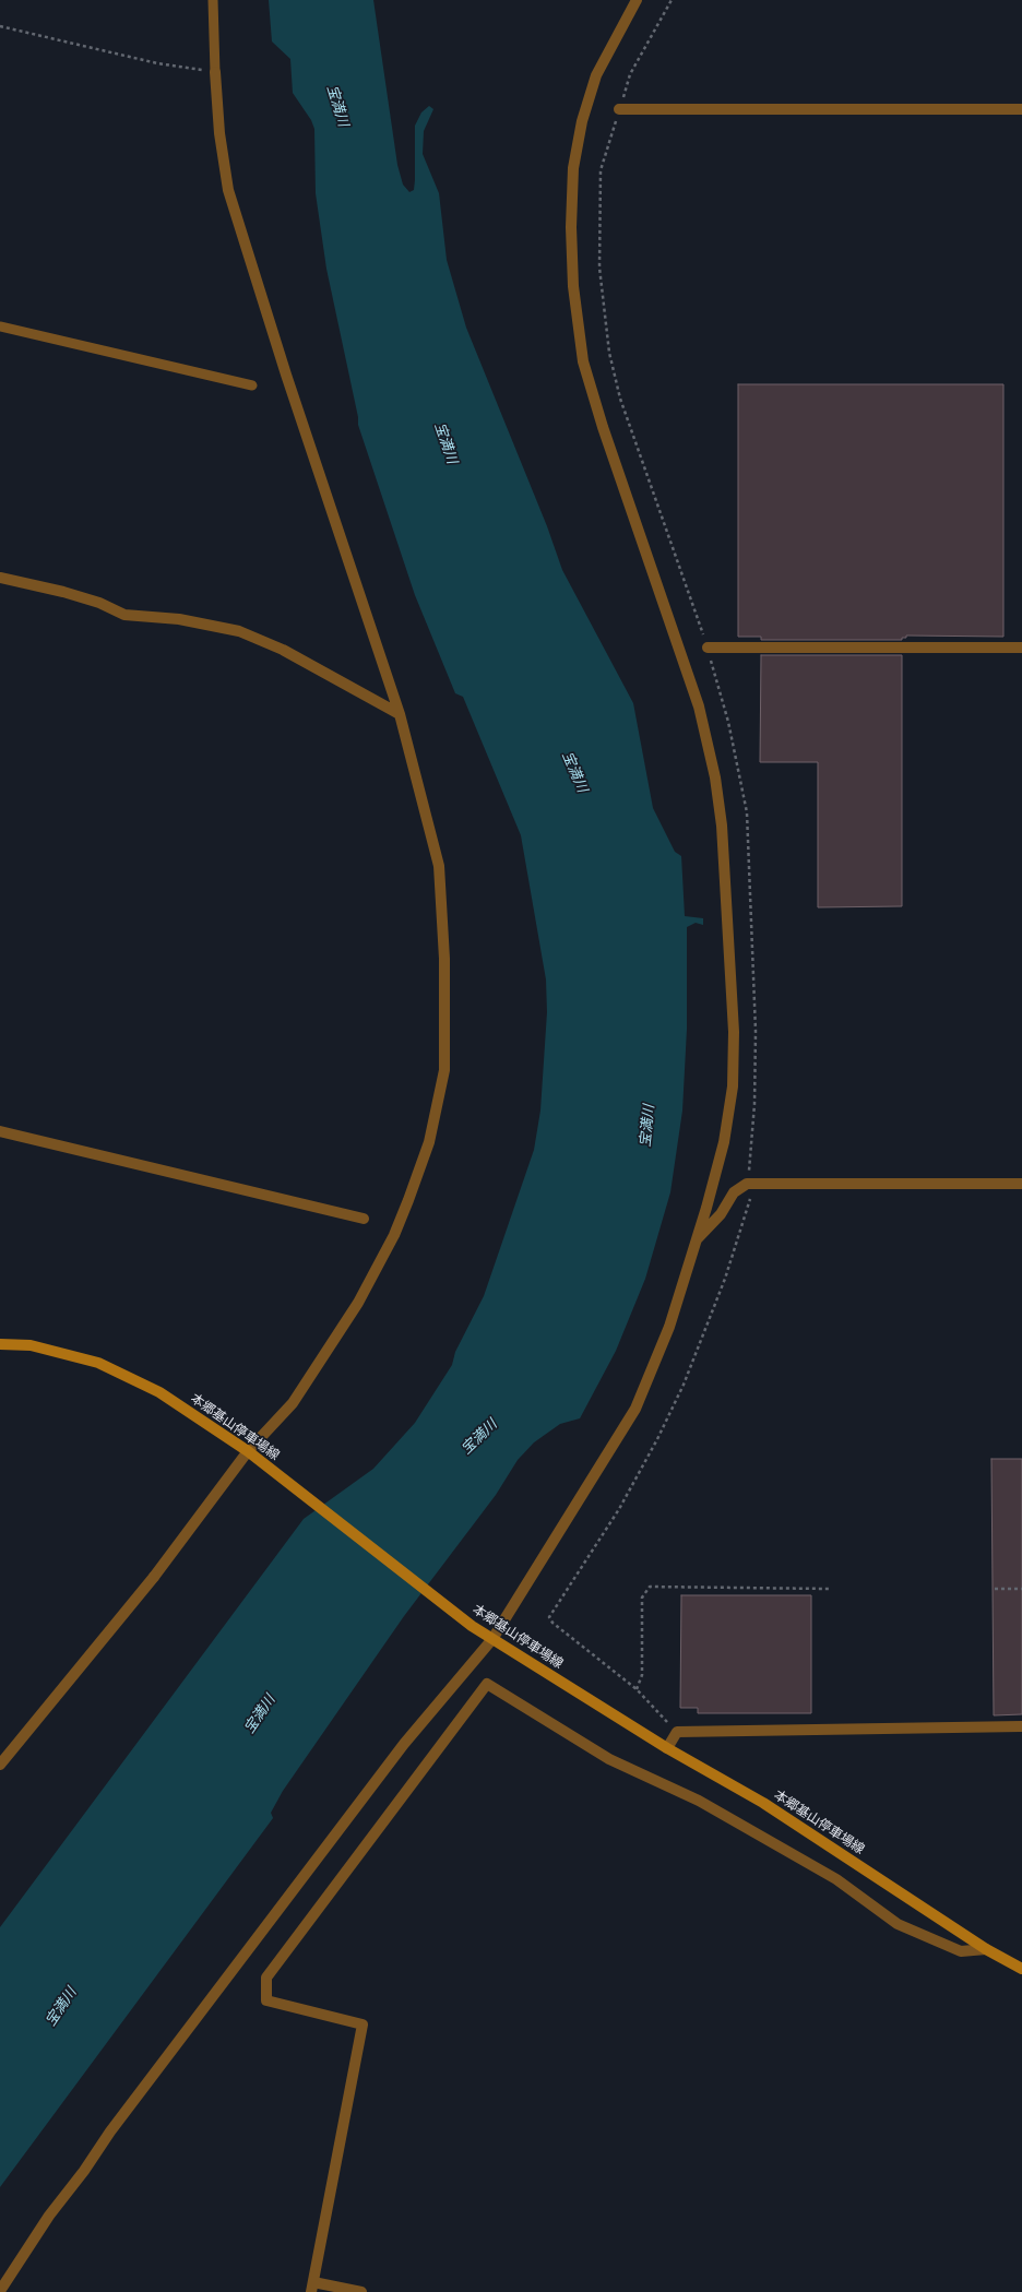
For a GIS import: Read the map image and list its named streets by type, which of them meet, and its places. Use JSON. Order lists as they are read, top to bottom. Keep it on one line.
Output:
{"streets":{"main road":["本郷基山停車場線"]},"water":["宝満川"]}
